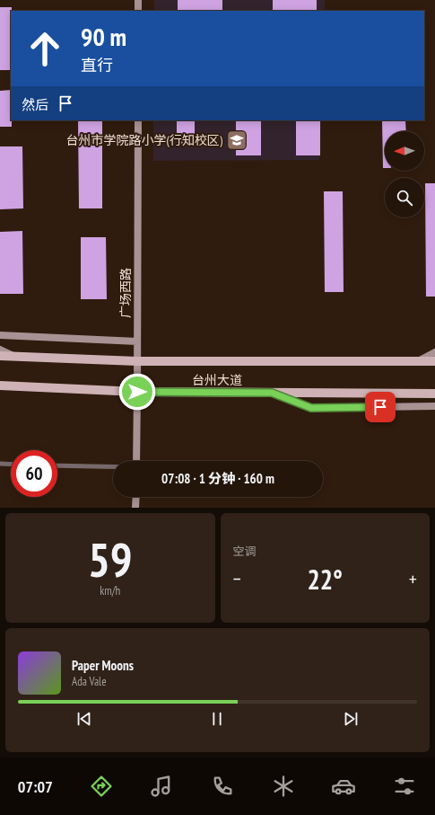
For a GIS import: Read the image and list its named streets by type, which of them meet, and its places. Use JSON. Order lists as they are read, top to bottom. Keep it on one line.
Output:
{"streets":{"main road":["广场西路","台州大道"]},"crossings":[["广场西路","台州大道"]],"places":{"school or university":["台州市学院路小学(行知校区)"]},"north":"left","page":{"turn":["90 m","直行"],"then":"然后","limit":"60","trip":"07:08 · 1 分钟 · 160 m","tile":[["59","km/h"],"空调"],"heat":["−","22°","+"],"song":["Paper Moons","Ada Vale"],"tabs":"07:07"}}
